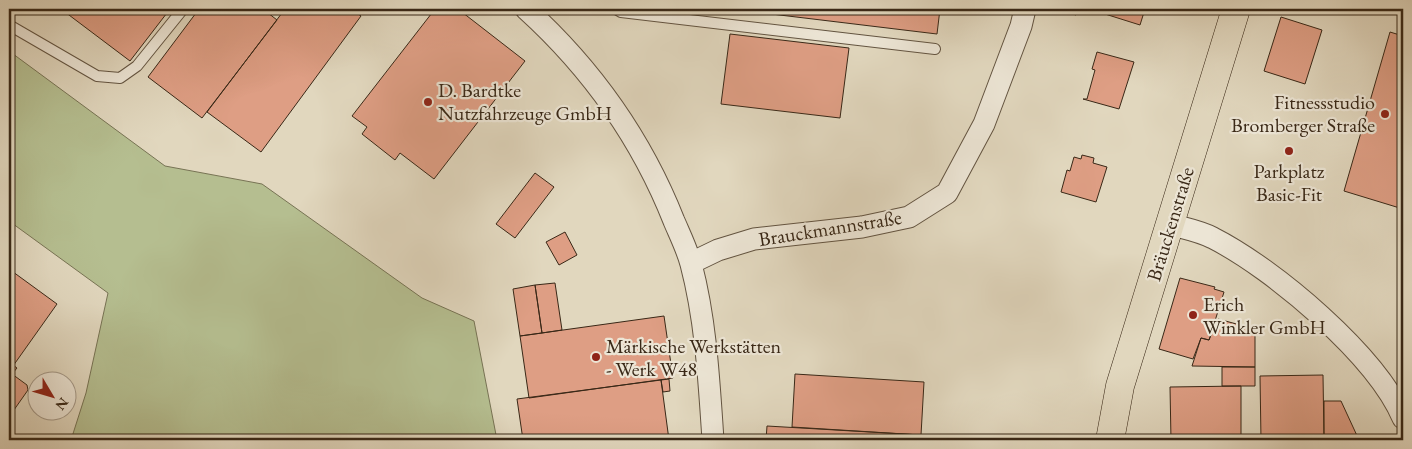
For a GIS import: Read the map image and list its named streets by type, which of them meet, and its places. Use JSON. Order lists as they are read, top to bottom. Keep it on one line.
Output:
{"streets":{"main road":["Bräuckenstraße"],"street":["Brauckmannstraße"]},"places":["D. Bardtke Nutzfahrzeuge GmbH","Fitnessstudio Bromberger Straße","Parkplatz Basic-Fit","Erich Winkler GmbH","Märkische Werkstätten - Werk W48"],"north":"bottom right"}
